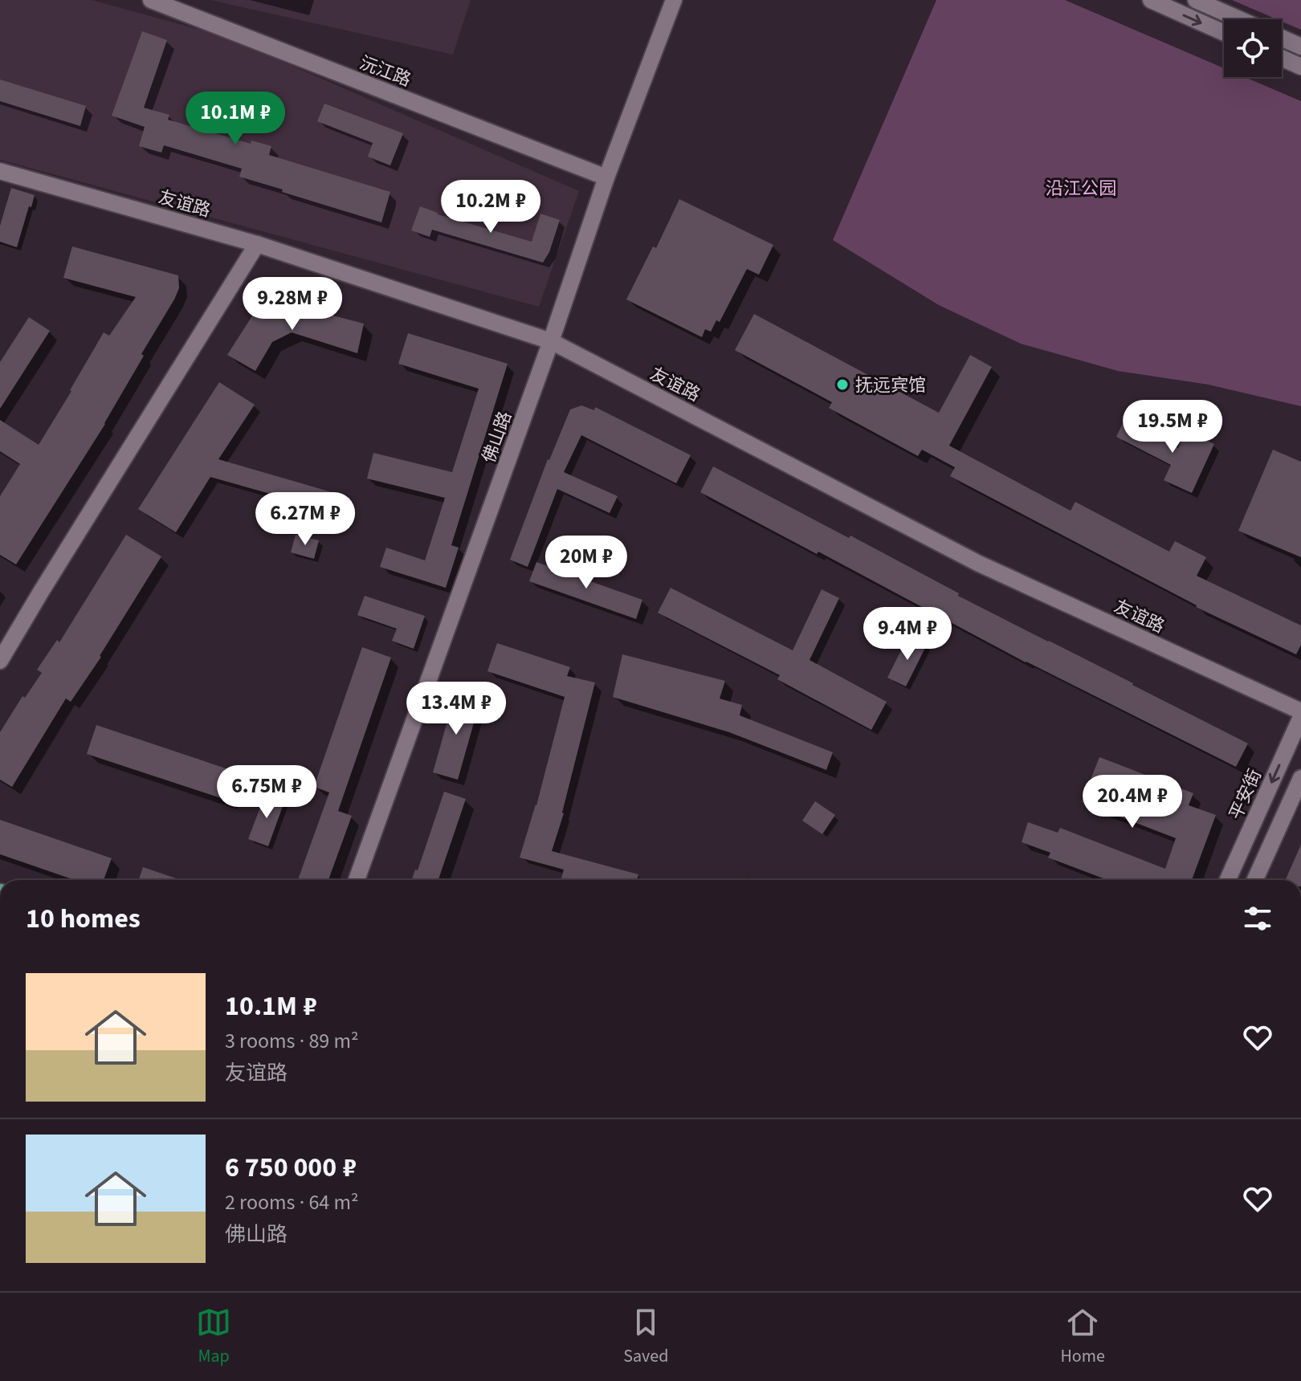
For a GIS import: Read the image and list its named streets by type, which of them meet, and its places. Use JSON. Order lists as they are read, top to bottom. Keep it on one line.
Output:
{"streets":{"street":["沅江路","友谊路","佛山路","平安街"]},"crossings":[["沅江路","佛山路"],["友谊路","佛山路"]],"parks":["沿江公园"],"places":["抚远宾馆"],"page":{"price":["10.1M ₽","10.2M ₽","9.28M ₽","19.5M ₽","6.27M ₽","20M ₽","9.4M ₽","13.4M ₽","6.75M ₽","20.4M ₽"],"heading":"10 homes","list":[{"name":"10.1M ₽","note":"3 rooms · 89 m² · 友谊路"},{"name":"6 750 000 ₽","note":"2 rooms · 64 m² · 佛山路"}],"tabs":["Map","Saved","Home"]}}
